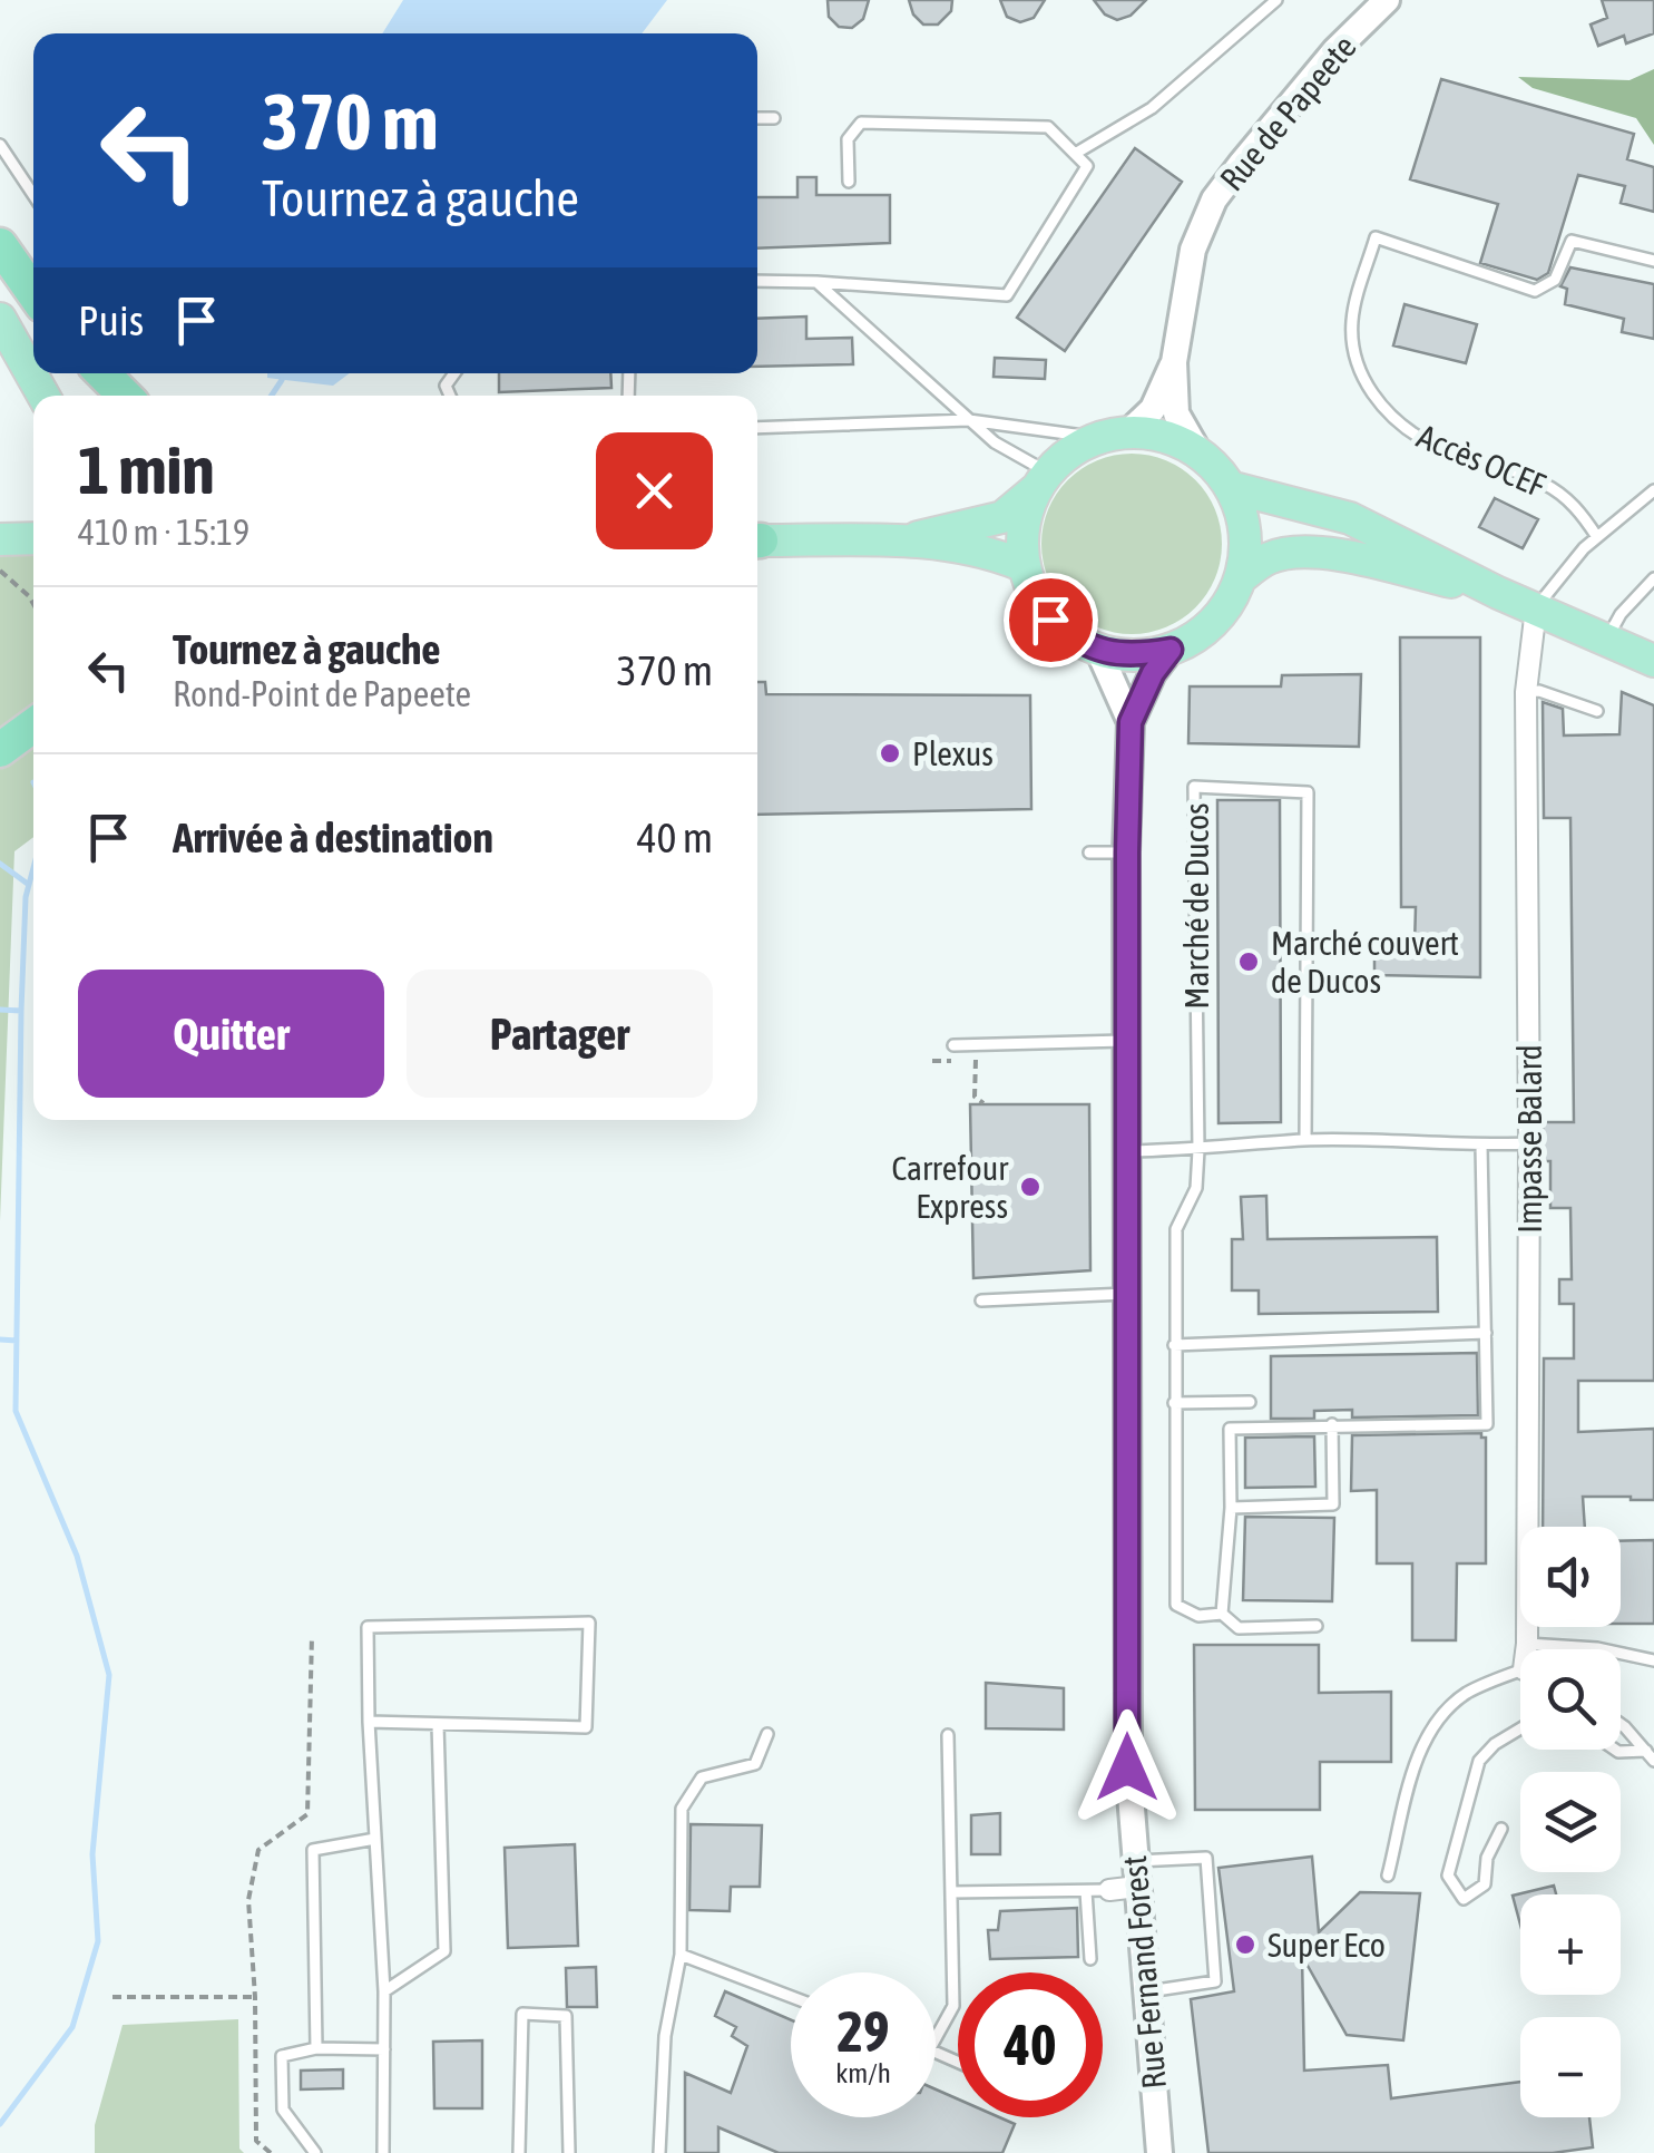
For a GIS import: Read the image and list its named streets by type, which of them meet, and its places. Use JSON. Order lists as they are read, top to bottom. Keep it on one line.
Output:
{"streets":{"street":["Rue de Papeete","Impasse Balard","Rue Fernand Forest"],"lane":["Accès OCEF","Marché de Ducos"]},"crossings":[["Rue de Papeete","Rue Fernand Forest"]],"places":["Plexus","Marché couvert de Ducos","Carrefour Express","Super Eco"],"page":{"turn":["370 m","Tournez à gauche"],"then":"Puis","heading":["1 min","410 m · 15:19"],"list":[{"name":"Tournez à gauche","note":"Rond-Point de Papeete","value":"370 m"},{"name":"Arrivée à destination","value":"40 m"}],"buttons":["Quitter","Partager"],"map_buttons":["+","−"],"speed":"29 km/h","limit":"40"}}
